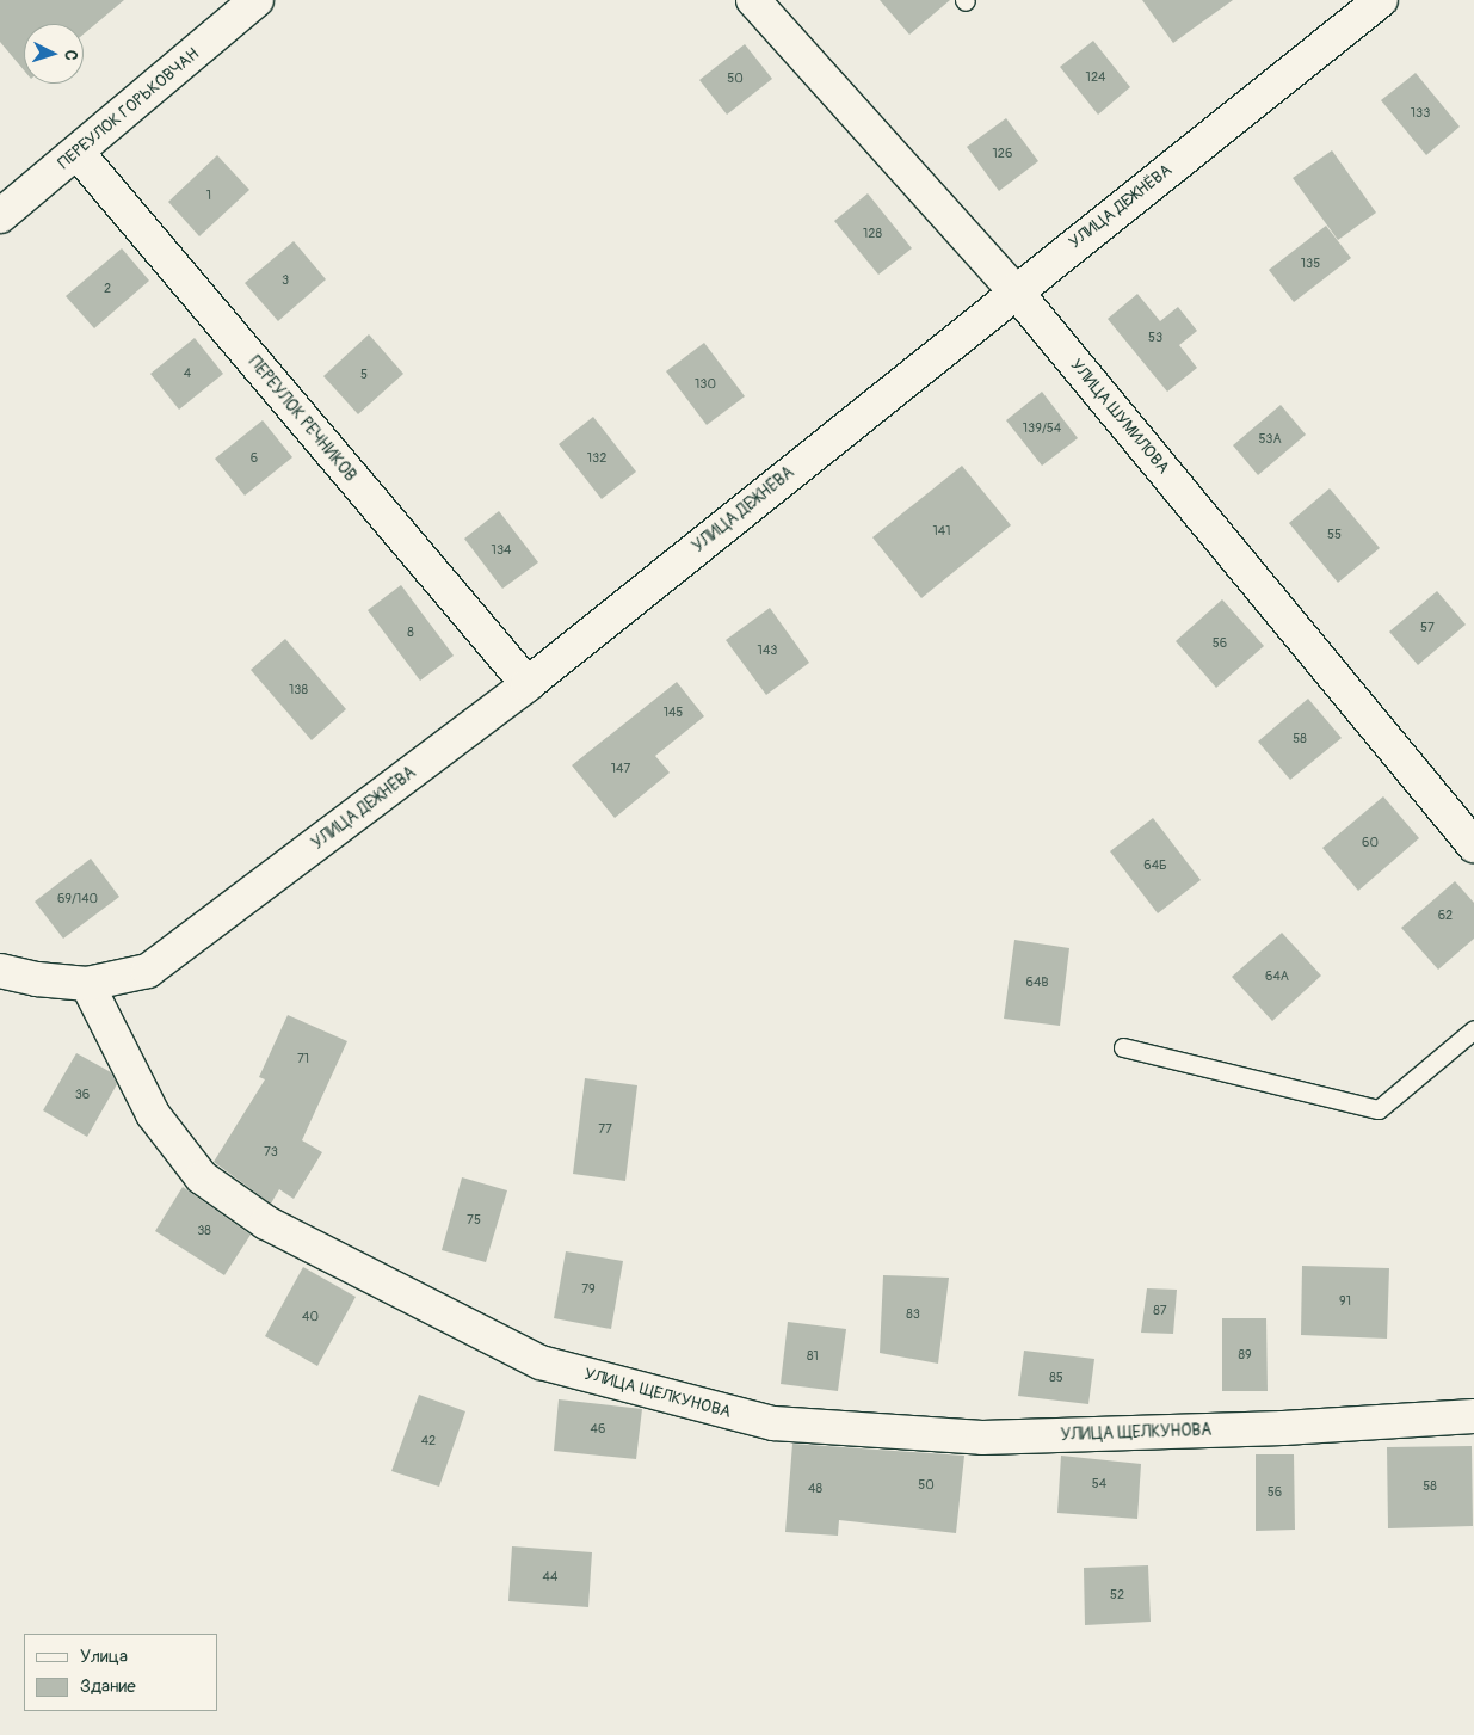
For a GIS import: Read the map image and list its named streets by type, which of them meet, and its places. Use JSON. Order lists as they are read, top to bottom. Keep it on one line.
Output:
{"streets":{"street":["ПЕРЕУЛОК ГОРЬКОВЧАН","УЛИЦА ДЕЖНЁВА","УЛИЦА ШУМИЛОВА","ПЕРЕУЛОК РЕЧНИКОВ","УЛИЦА ЩЕЛКУНОВА"]},"crossings":[["ПЕРЕУЛОК ГОРЬКОВЧАН","ПЕРЕУЛОК РЕЧНИКОВ"],["УЛИЦА ДЕЖНЁВА","УЛИЦА ШУМИЛОВА"],["УЛИЦА ДЕЖНЁВА","ПЕРЕУЛОК РЕЧНИКОВ"],["УЛИЦА ДЕЖНЁВА","УЛИЦА ЩЕЛКУНОВА"]],"house_numbers":["124","50","133","126","1","128","135","3","2","53","4","5","130","139/54","53А","6","132","141","55","134","57","8","56","143","138","145","58","147","60","64Б","69/140","62","64А","64В","71","36","77","73","75","38","79","91","87","83","40","89","81","85","46","42","54","50","58","48","56","44","52"],"legend":["Улица","Здание"],"north":"right"}
